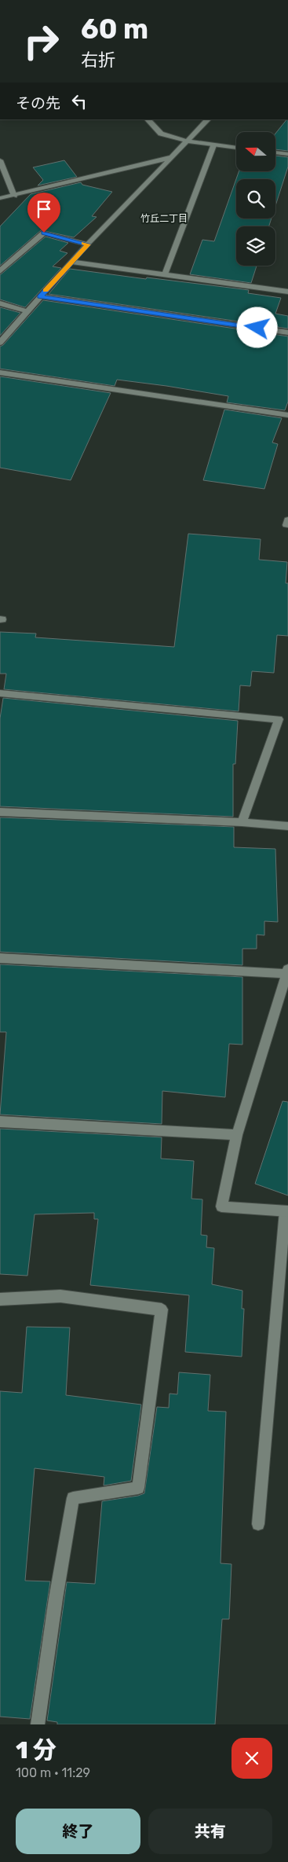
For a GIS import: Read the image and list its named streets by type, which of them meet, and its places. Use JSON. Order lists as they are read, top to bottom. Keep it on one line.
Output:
{"districts":["竹丘二丁目"],"north":"left","page":{"turn":["60 m","右折"],"then":"その先","heading":["1 分","100 m · 11:29"],"buttons":["終了","共有"]}}
